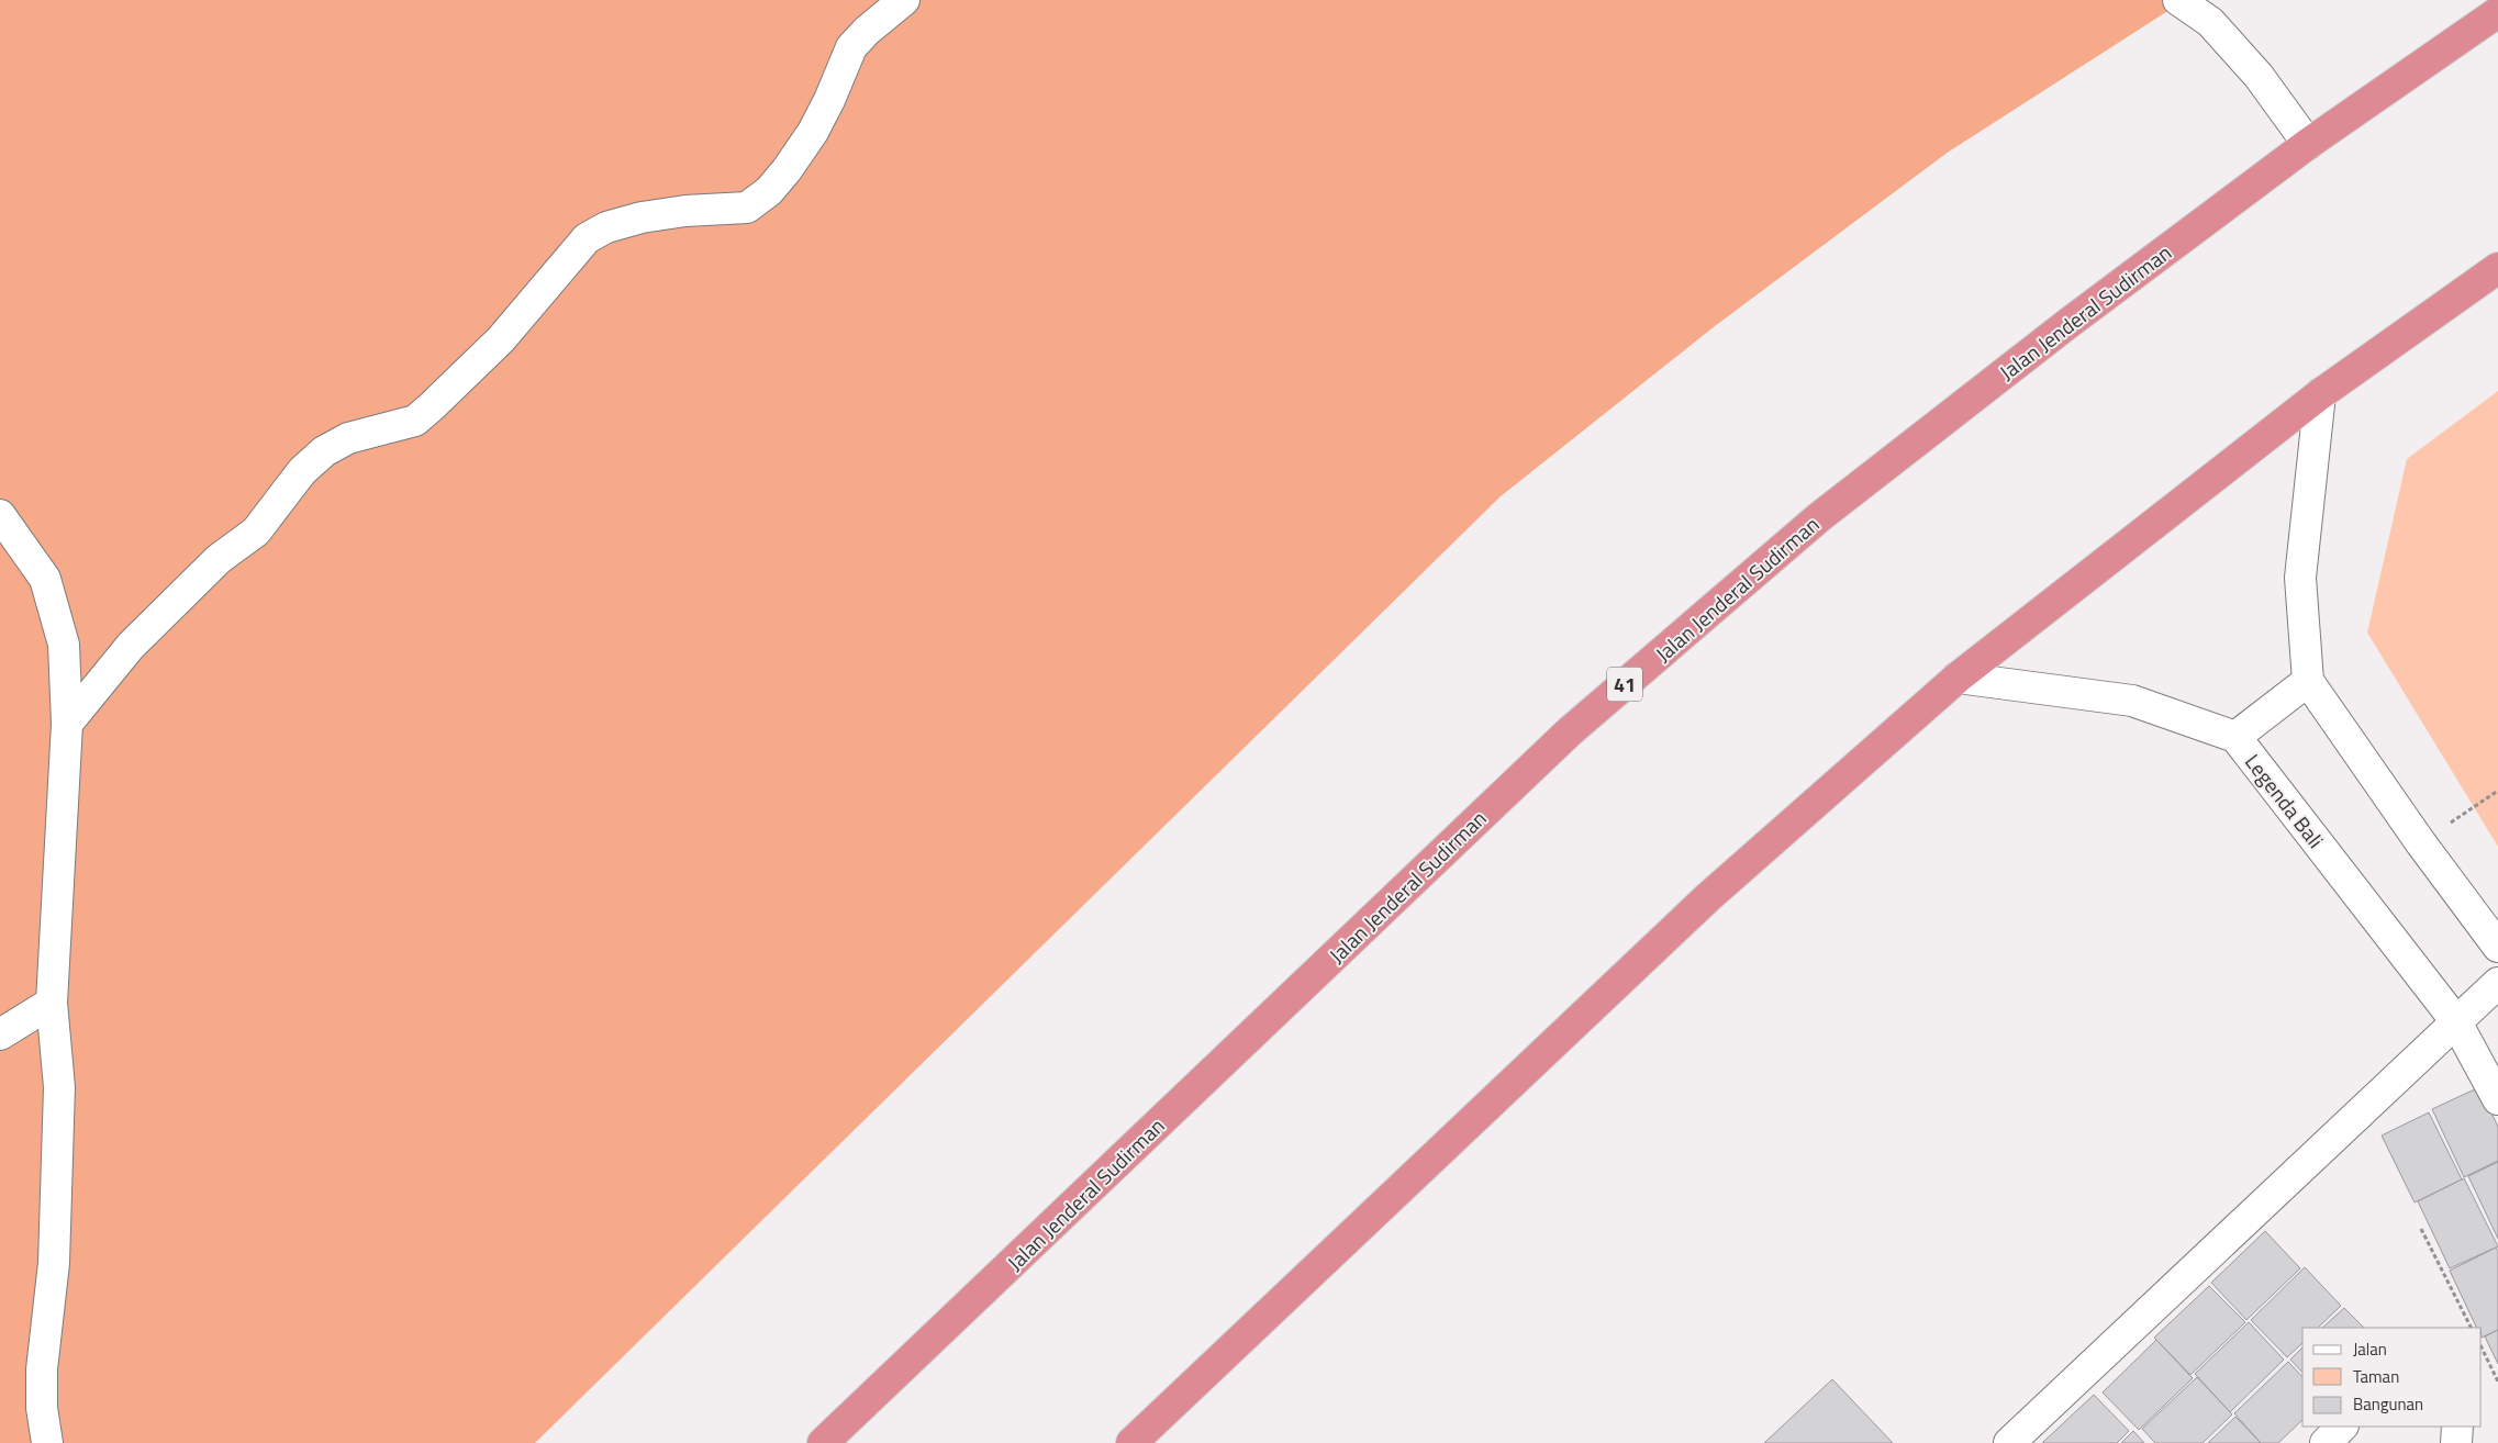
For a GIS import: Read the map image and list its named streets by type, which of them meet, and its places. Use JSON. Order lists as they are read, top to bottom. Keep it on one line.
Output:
{"streets":{"highway":["Jalan Jenderal Sudirman","41"],"street":["Legenda Bali"]},"legend":["Jalan","Taman","Bangunan"]}
